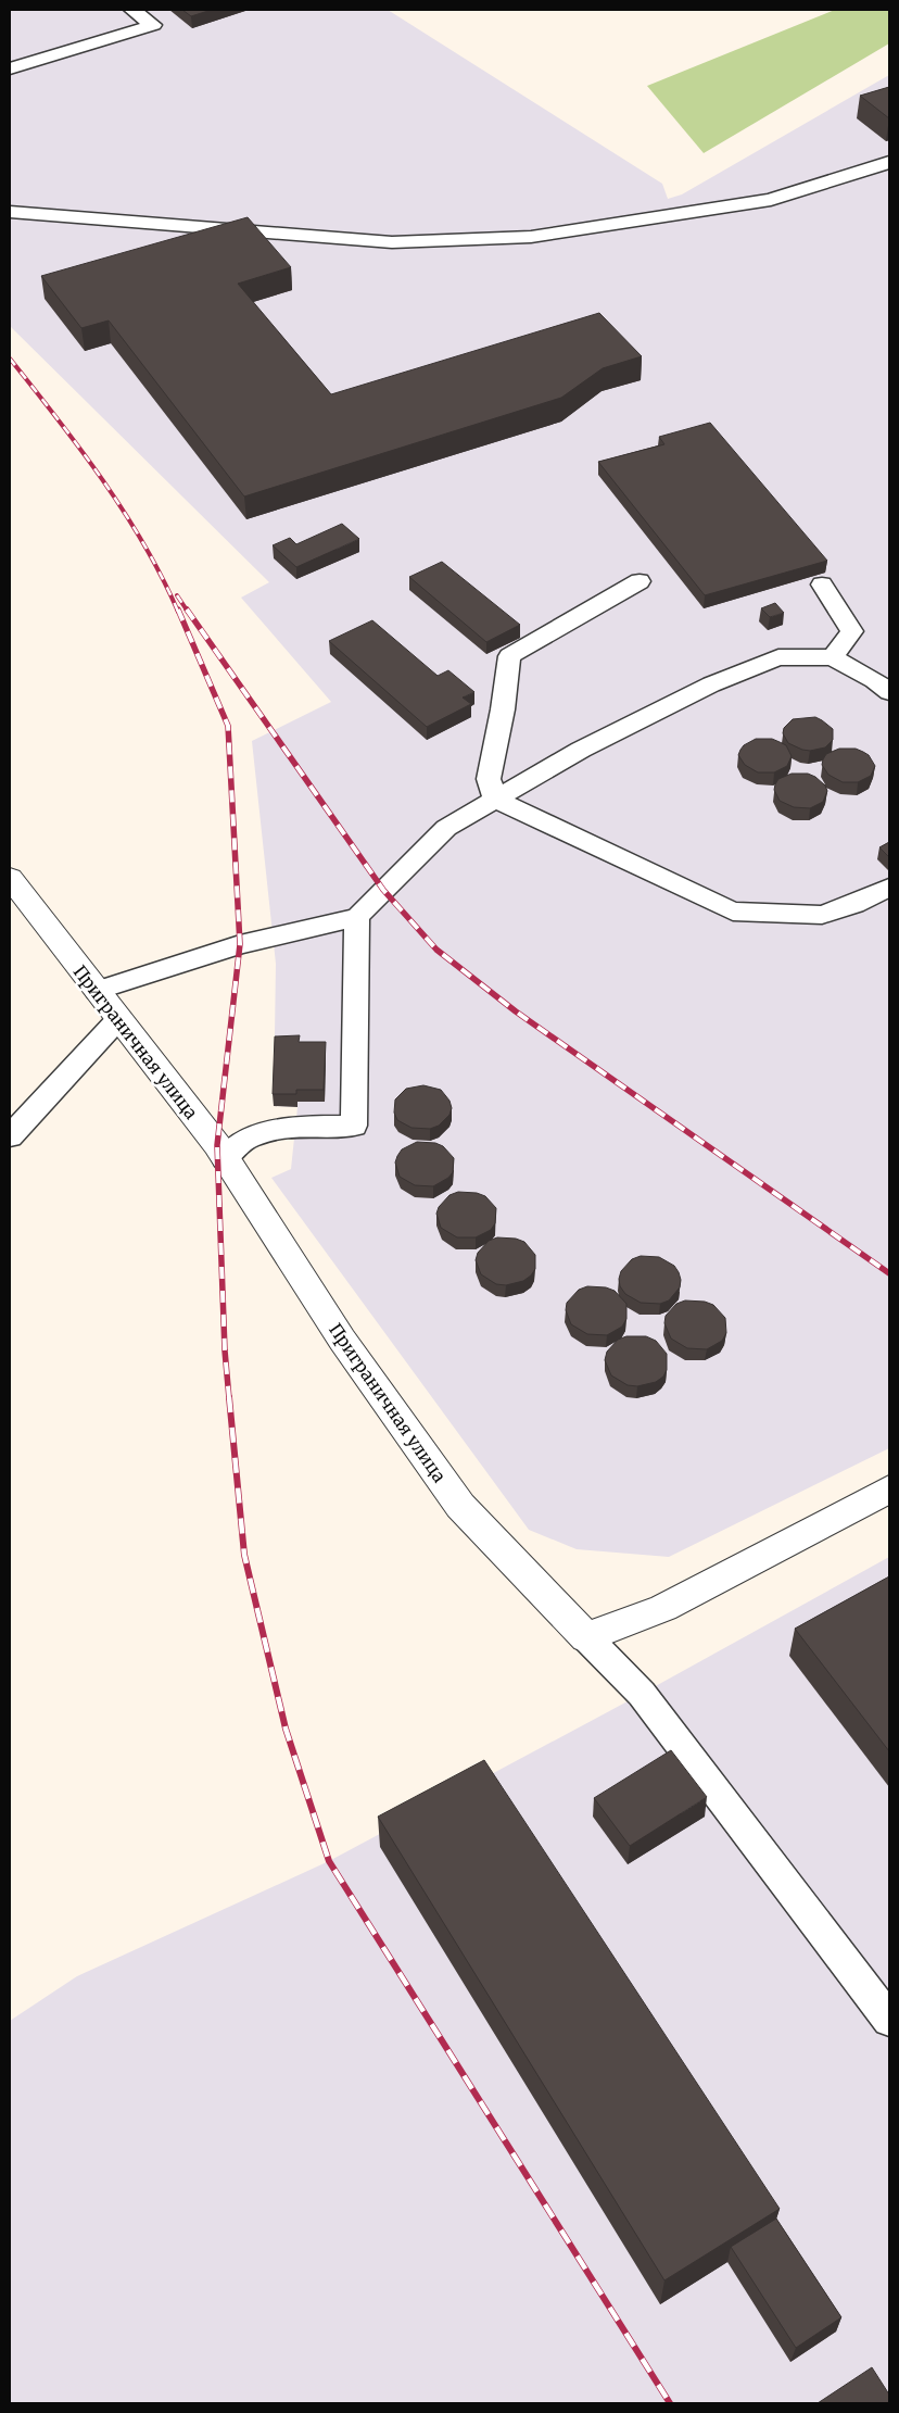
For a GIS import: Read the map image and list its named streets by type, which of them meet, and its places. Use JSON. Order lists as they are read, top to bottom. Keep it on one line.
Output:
{"streets":{"street":["Приграничная улица"]}}
